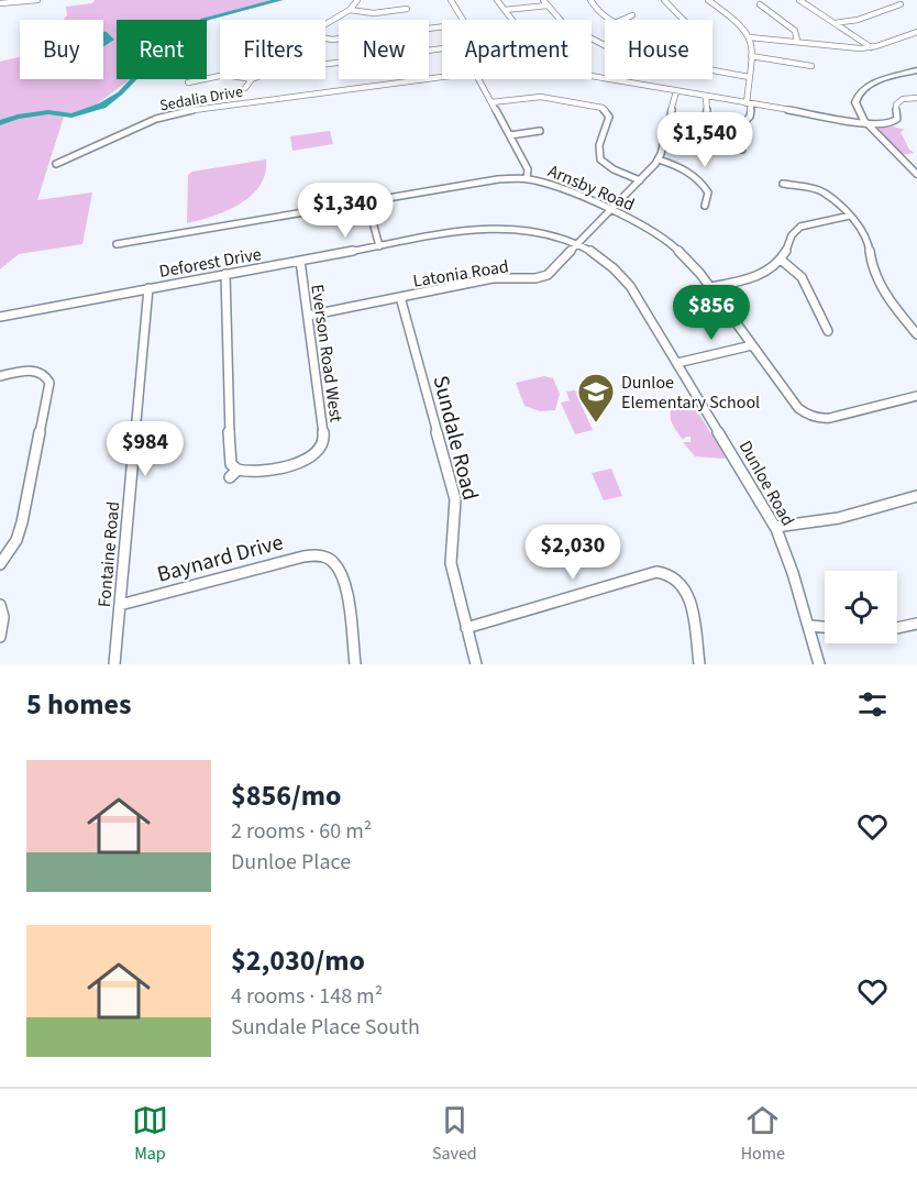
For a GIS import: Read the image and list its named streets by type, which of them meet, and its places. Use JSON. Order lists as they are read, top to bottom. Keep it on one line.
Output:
{"streets":{"street":["Sedalia Drive","Arnsby Road","Deforest Drive","Latonia Road","Everson Road West","Sundale Road","Dunloe Road","Fontaine Road","Baynard Drive"]},"crossings":[["Sedalia Drive","Latonia Road"],["Arnsby Road","Latonia Road"],["Deforest Drive","Latonia Road"],["Deforest Drive","Everson Road West"],["Deforest Drive","Dunloe Road"],["Deforest Drive","Fontaine Road"],["Latonia Road","Everson Road West"],["Latonia Road","Sundale Road"],["Latonia Road","Dunloe Road"],["Fontaine Road","Baynard Drive"]],"places":{"school or university":["Dunloe Elementary School"]},"page":{"chip":["Buy","Rent","Filters","New","Apartment","House"],"price":["$1,540","$1,340","$856","$984","$2,030"],"heading":"5 homes","list":[{"name":"$856/mo","note":"2 rooms · 60 m² · Dunloe Place"},{"name":"$2,030/mo","note":"4 rooms · 148 m² · Sundale Place South"}],"tabs":["Map","Saved","Home"]}}
